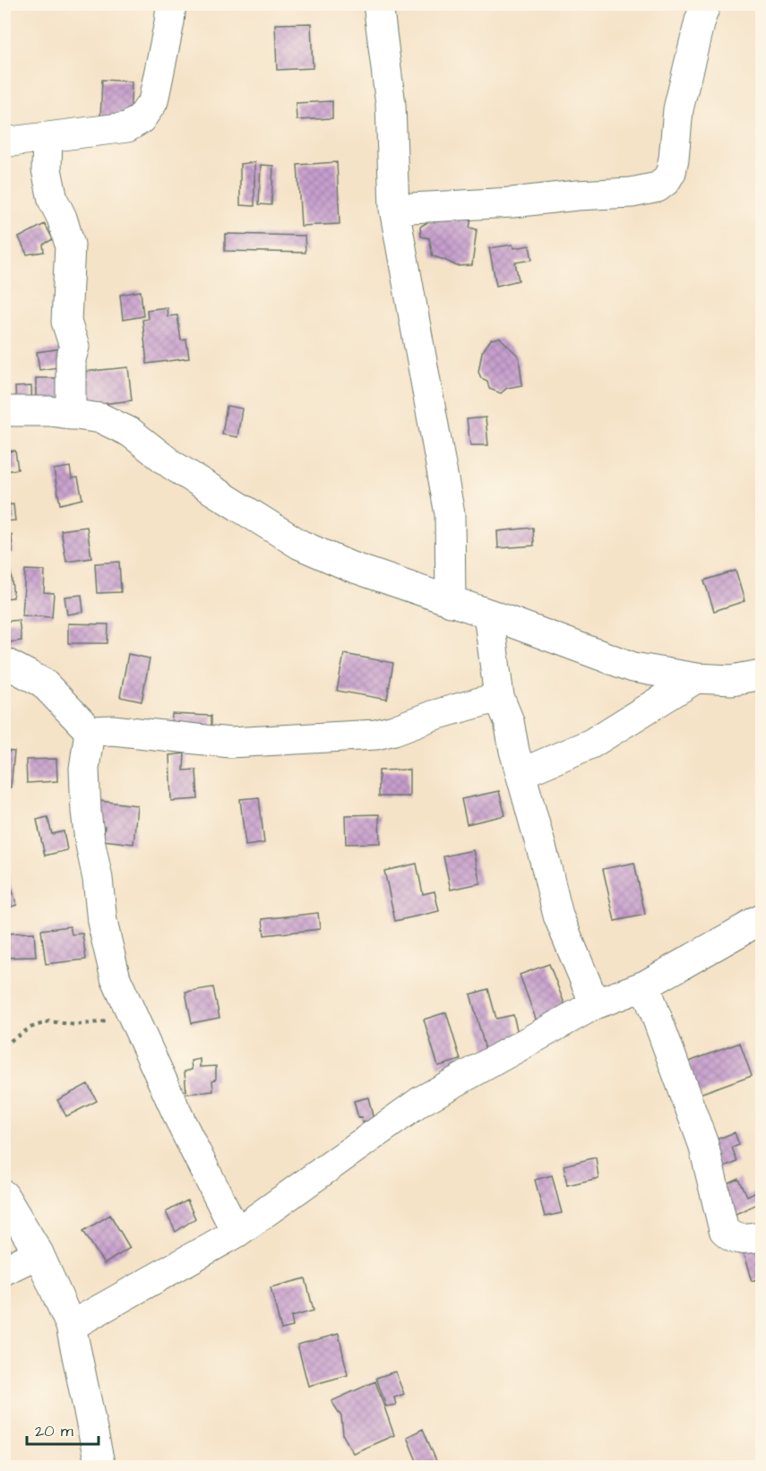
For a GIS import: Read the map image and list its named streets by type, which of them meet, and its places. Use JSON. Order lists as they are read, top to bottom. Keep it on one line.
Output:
{"scale_bar":"20 m"}
